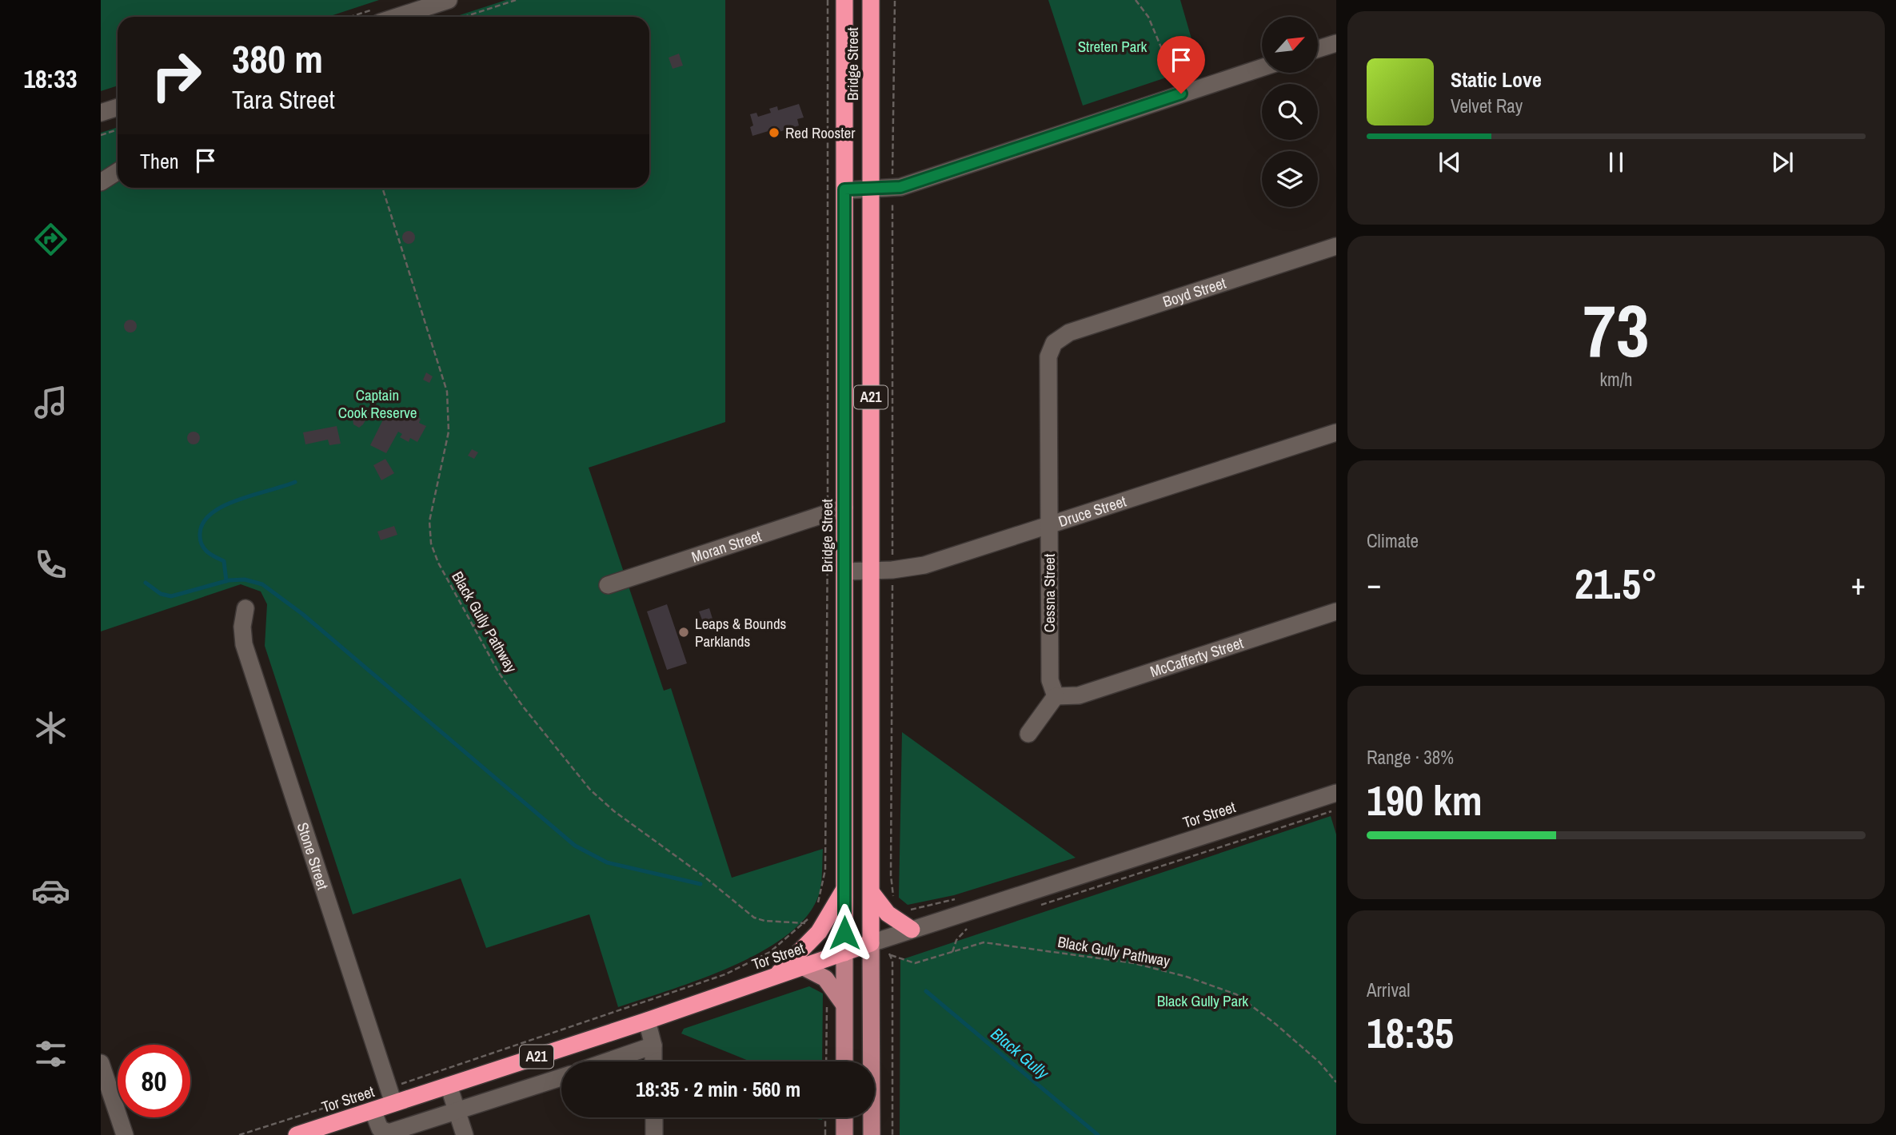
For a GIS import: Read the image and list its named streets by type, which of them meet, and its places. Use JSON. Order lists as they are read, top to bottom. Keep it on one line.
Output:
{"streets":{"highway":["Bridge Street","A21","Tor Street"],"street":["Boyd Street","Druce Street","Moran Street","Cessna Street","McCafferty Street","Stone Street"],"path":["Black Gully Pathway"]},"crossings":[["Bridge Street","A21"],["Bridge Street","Druce Street"],["Bridge Street","Moran Street"],["Bridge Street","Tor Street"],["Boyd Street","Cessna Street"],["A21","Tor Street"],["Druce Street","Cessna Street"],["Cessna Street","McCafferty Street"],["Tor Street","Stone Street"]],"water":["Black Gully"],"parks":["Streten Park","Captain Cook Reserve","Black Gully Park"],"places":["Red Rooster","Leaps & Bounds Parklands"],"north":"top right","page":{"tabs":"18:33","turn":["380 m","Tara Street"],"song":["Static Love","Velvet Ray"],"then":"Then","tile":[["73","km/h"],"Climate",["Range · 38%","190 km"],["Arrival","18:35"]],"heat":["−","21.5°","+"],"limit":"80","trip":"18:35 · 2 min · 560 m"}}
